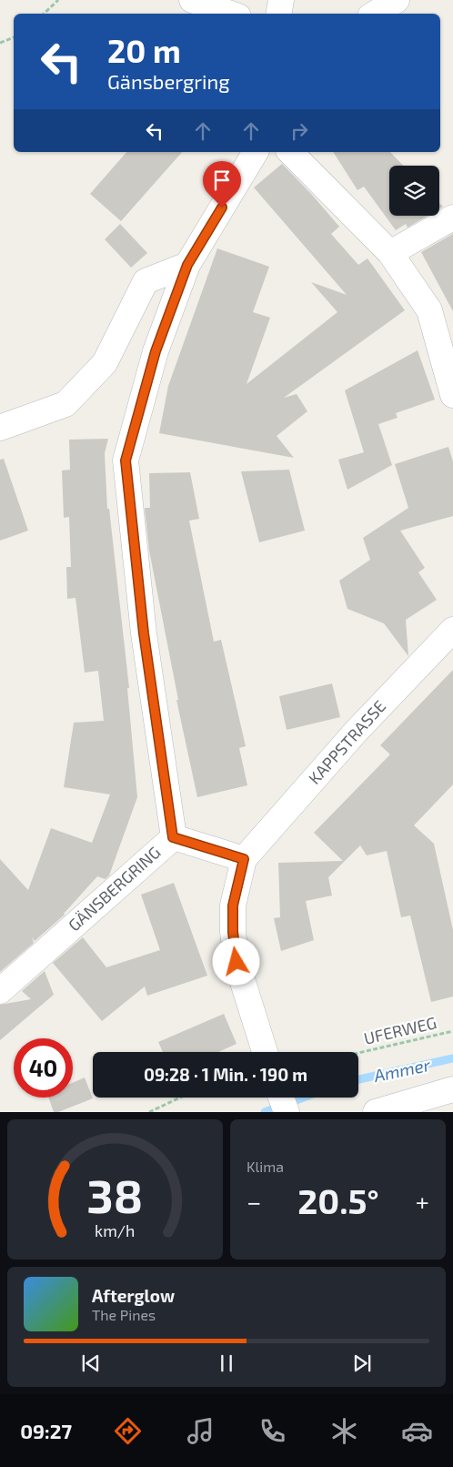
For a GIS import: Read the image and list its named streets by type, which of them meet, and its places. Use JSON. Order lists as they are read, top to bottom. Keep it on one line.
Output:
{"streets":{"street":["KAPPSTRASSE","GÄNSBERGRING"],"path":["UFERWEG"]},"crossings":[["KAPPSTRASSE","GÄNSBERGRING"]],"water":["Ammer"],"page":{"turn":["20 m","Gänsbergring"],"limit":"40","trip":"09:28 · 1 Min. · 190 m","tile":"Klima","heat":["−","20.5°","+"],"song":["Afterglow","The Pines"],"tabs":"09:27","gauge":["38","km/h"]}}
